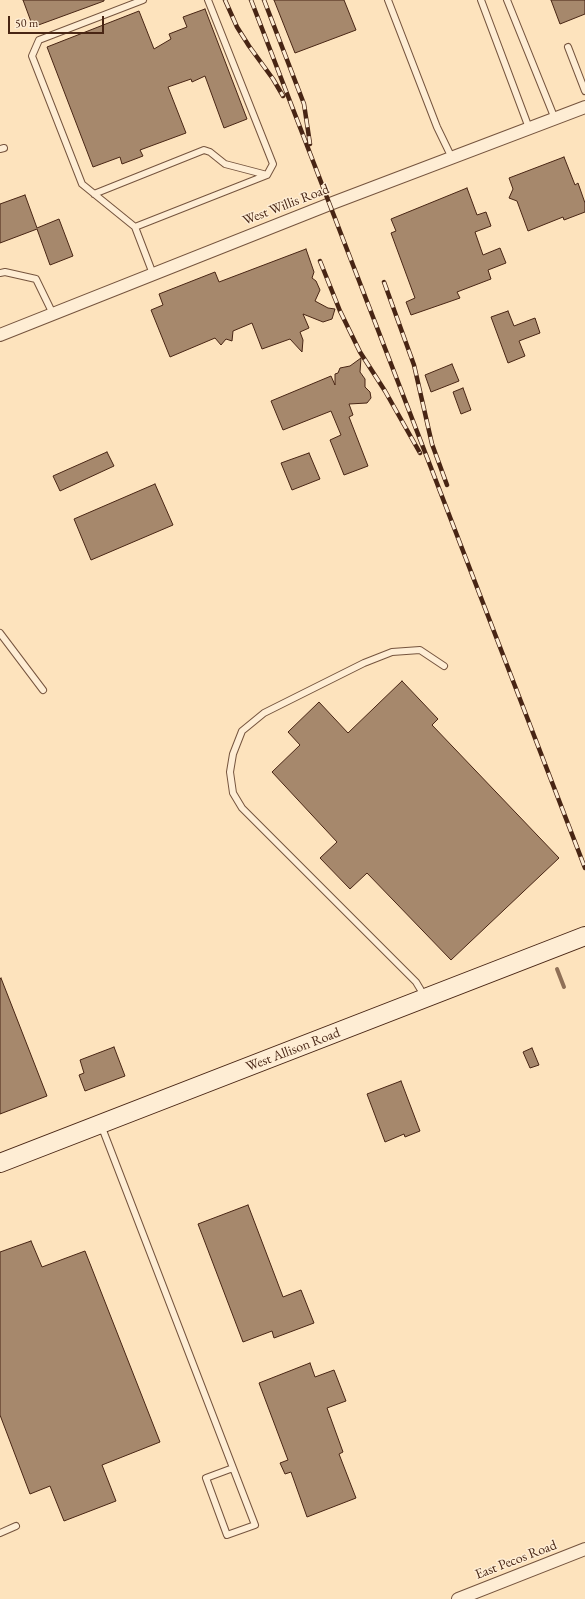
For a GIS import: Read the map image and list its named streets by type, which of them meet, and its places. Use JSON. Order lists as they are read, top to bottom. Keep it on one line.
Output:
{"streets":{"street":["West Willis Road","West Allison Road","East Pecos Road"]},"scale_bar":"50 m"}
